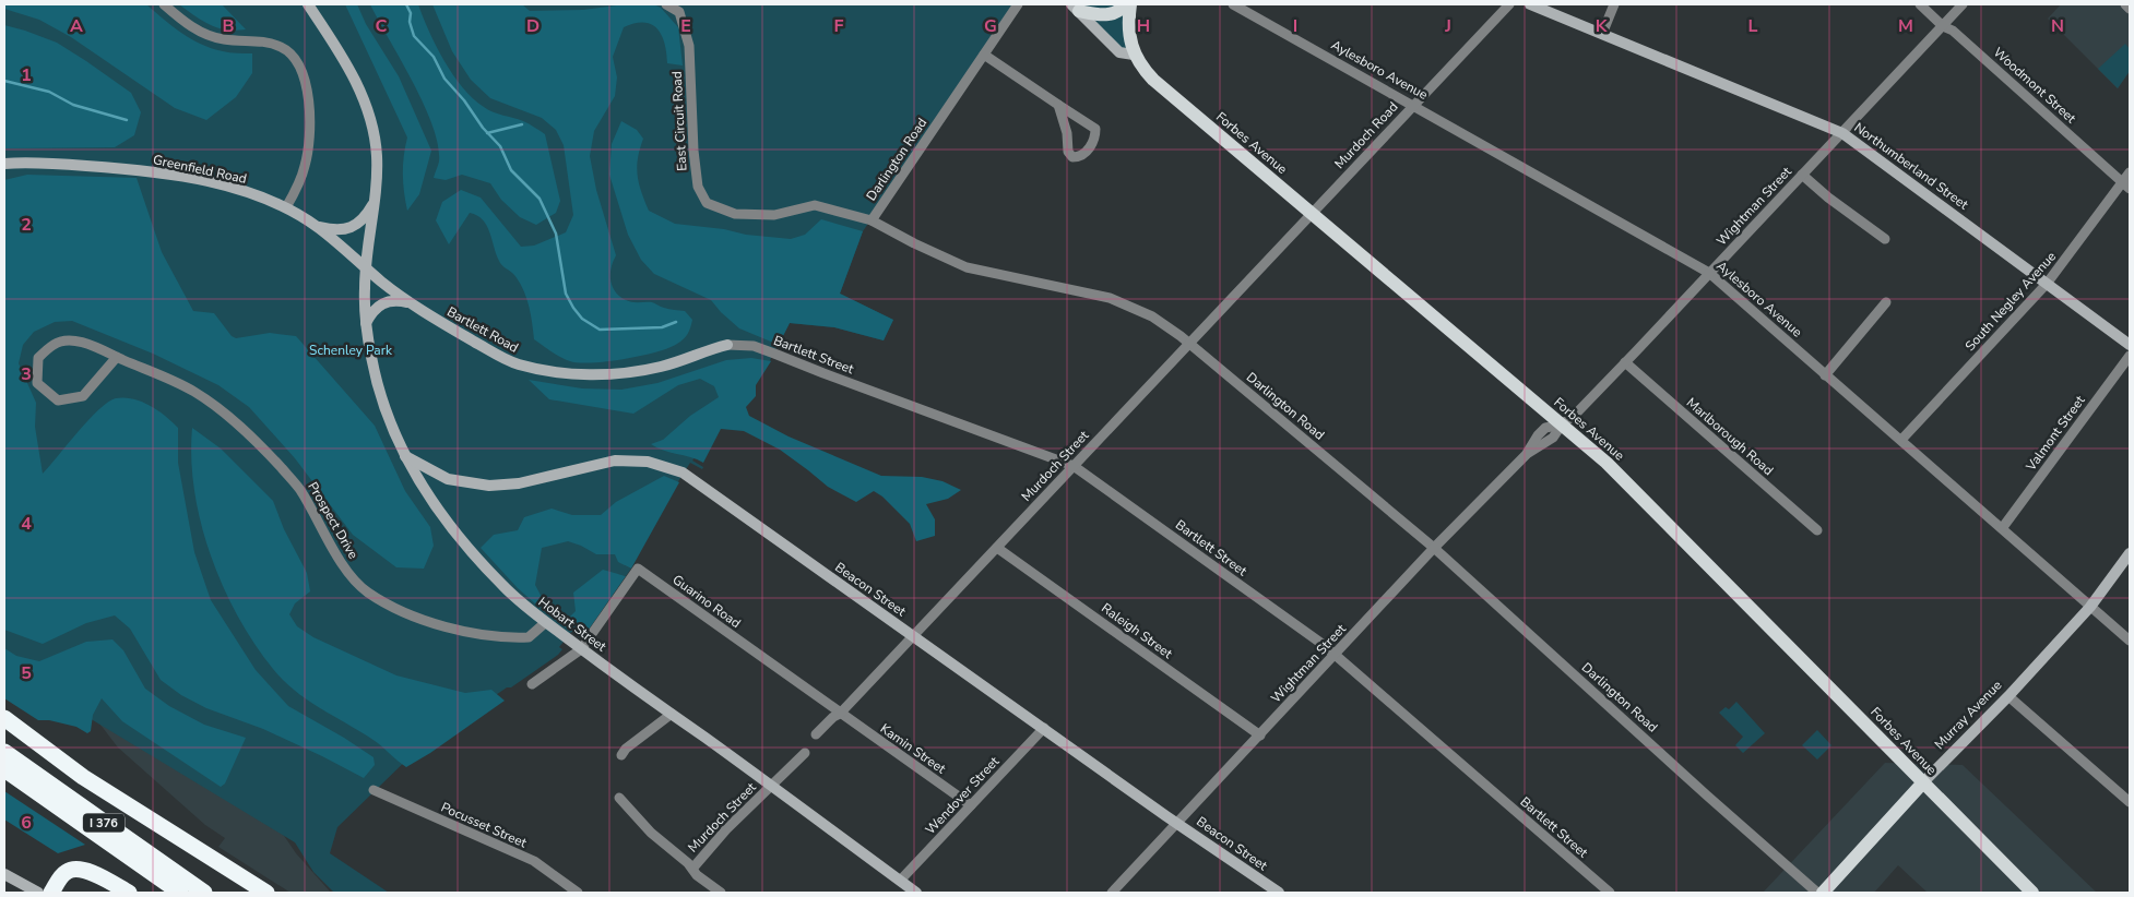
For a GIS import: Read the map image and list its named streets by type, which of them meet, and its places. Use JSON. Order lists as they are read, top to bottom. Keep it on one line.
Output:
{"streets":{"highway":["I 376"],"main road":["Forbes Avenue","Murray Avenue"],"street":["Aylesboro Avenue","Woodmont Street","East Circuit Road","Murdoch Road","Darlington Road","Northumberland Street","Greenfield Road","Wightman Street","South Negley Avenue","Bartlett Road","Bartlett Street","Valmont Street","Marlborough Road","Murdoch Street","Prospect Drive","Beacon Street","Guarino Road","Hobart Street","Raleigh Street","Kamin Street","Wendover Street","Pocusset Street"]},"crossings":[["Aylesboro Avenue","Murdoch Road"],["Aylesboro Avenue","Wightman Street"],["Aylesboro Avenue","South Negley Avenue"],["Aylesboro Avenue","Valmont Street"],["Aylesboro Avenue","Murray Avenue"],["Woodmont Street","Wightman Street"],["Woodmont Street","South Negley Avenue"],["East Circuit Road","Darlington Road"],["Murdoch Road","Forbes Avenue"],["Murdoch Road","Murdoch Street"],["Forbes Avenue","Wightman Street"],["Forbes Avenue","Murdoch Street"],["Forbes Avenue","Murray Avenue"],["Darlington Road","Wightman Street"],["Darlington Road","Murdoch Street"],["Northumberland Street","Wightman Street"],["Northumberland Street","South Negley Avenue"],["Greenfield Road","Bartlett Road"],["Greenfield Road","Hobart Street"],["Wightman Street","Bartlett Street"],["Wightman Street","Marlborough Road"],["Wightman Street","Beacon Street"],["Wightman Street","Raleigh Street"],["Bartlett Road","Bartlett Street"],["Bartlett Road","Hobart Street"],["Bartlett Street","Murdoch Street"],["Murdoch Street","Beacon Street"],["Murdoch Street","Guarino Road"],["Murdoch Street","Hobart Street"],["Murdoch Street","Raleigh Street"],["Murdoch Street","Kamin Street"],["Prospect Drive","Hobart Street"],["Beacon Street","Hobart Street"],["Beacon Street","Wendover Street"],["Guarino Road","Hobart Street"],["Guarino Road","Kamin Street"],["Hobart Street","Wendover Street"],["Kamin Street","Wendover Street"]],"parks":["Schenley Park"],"grid":{"columns":["A","B","C","D","E","F","G","H","I","J","K","L","M","N"],"rows":["1","2","3","4","5","6"]}}
